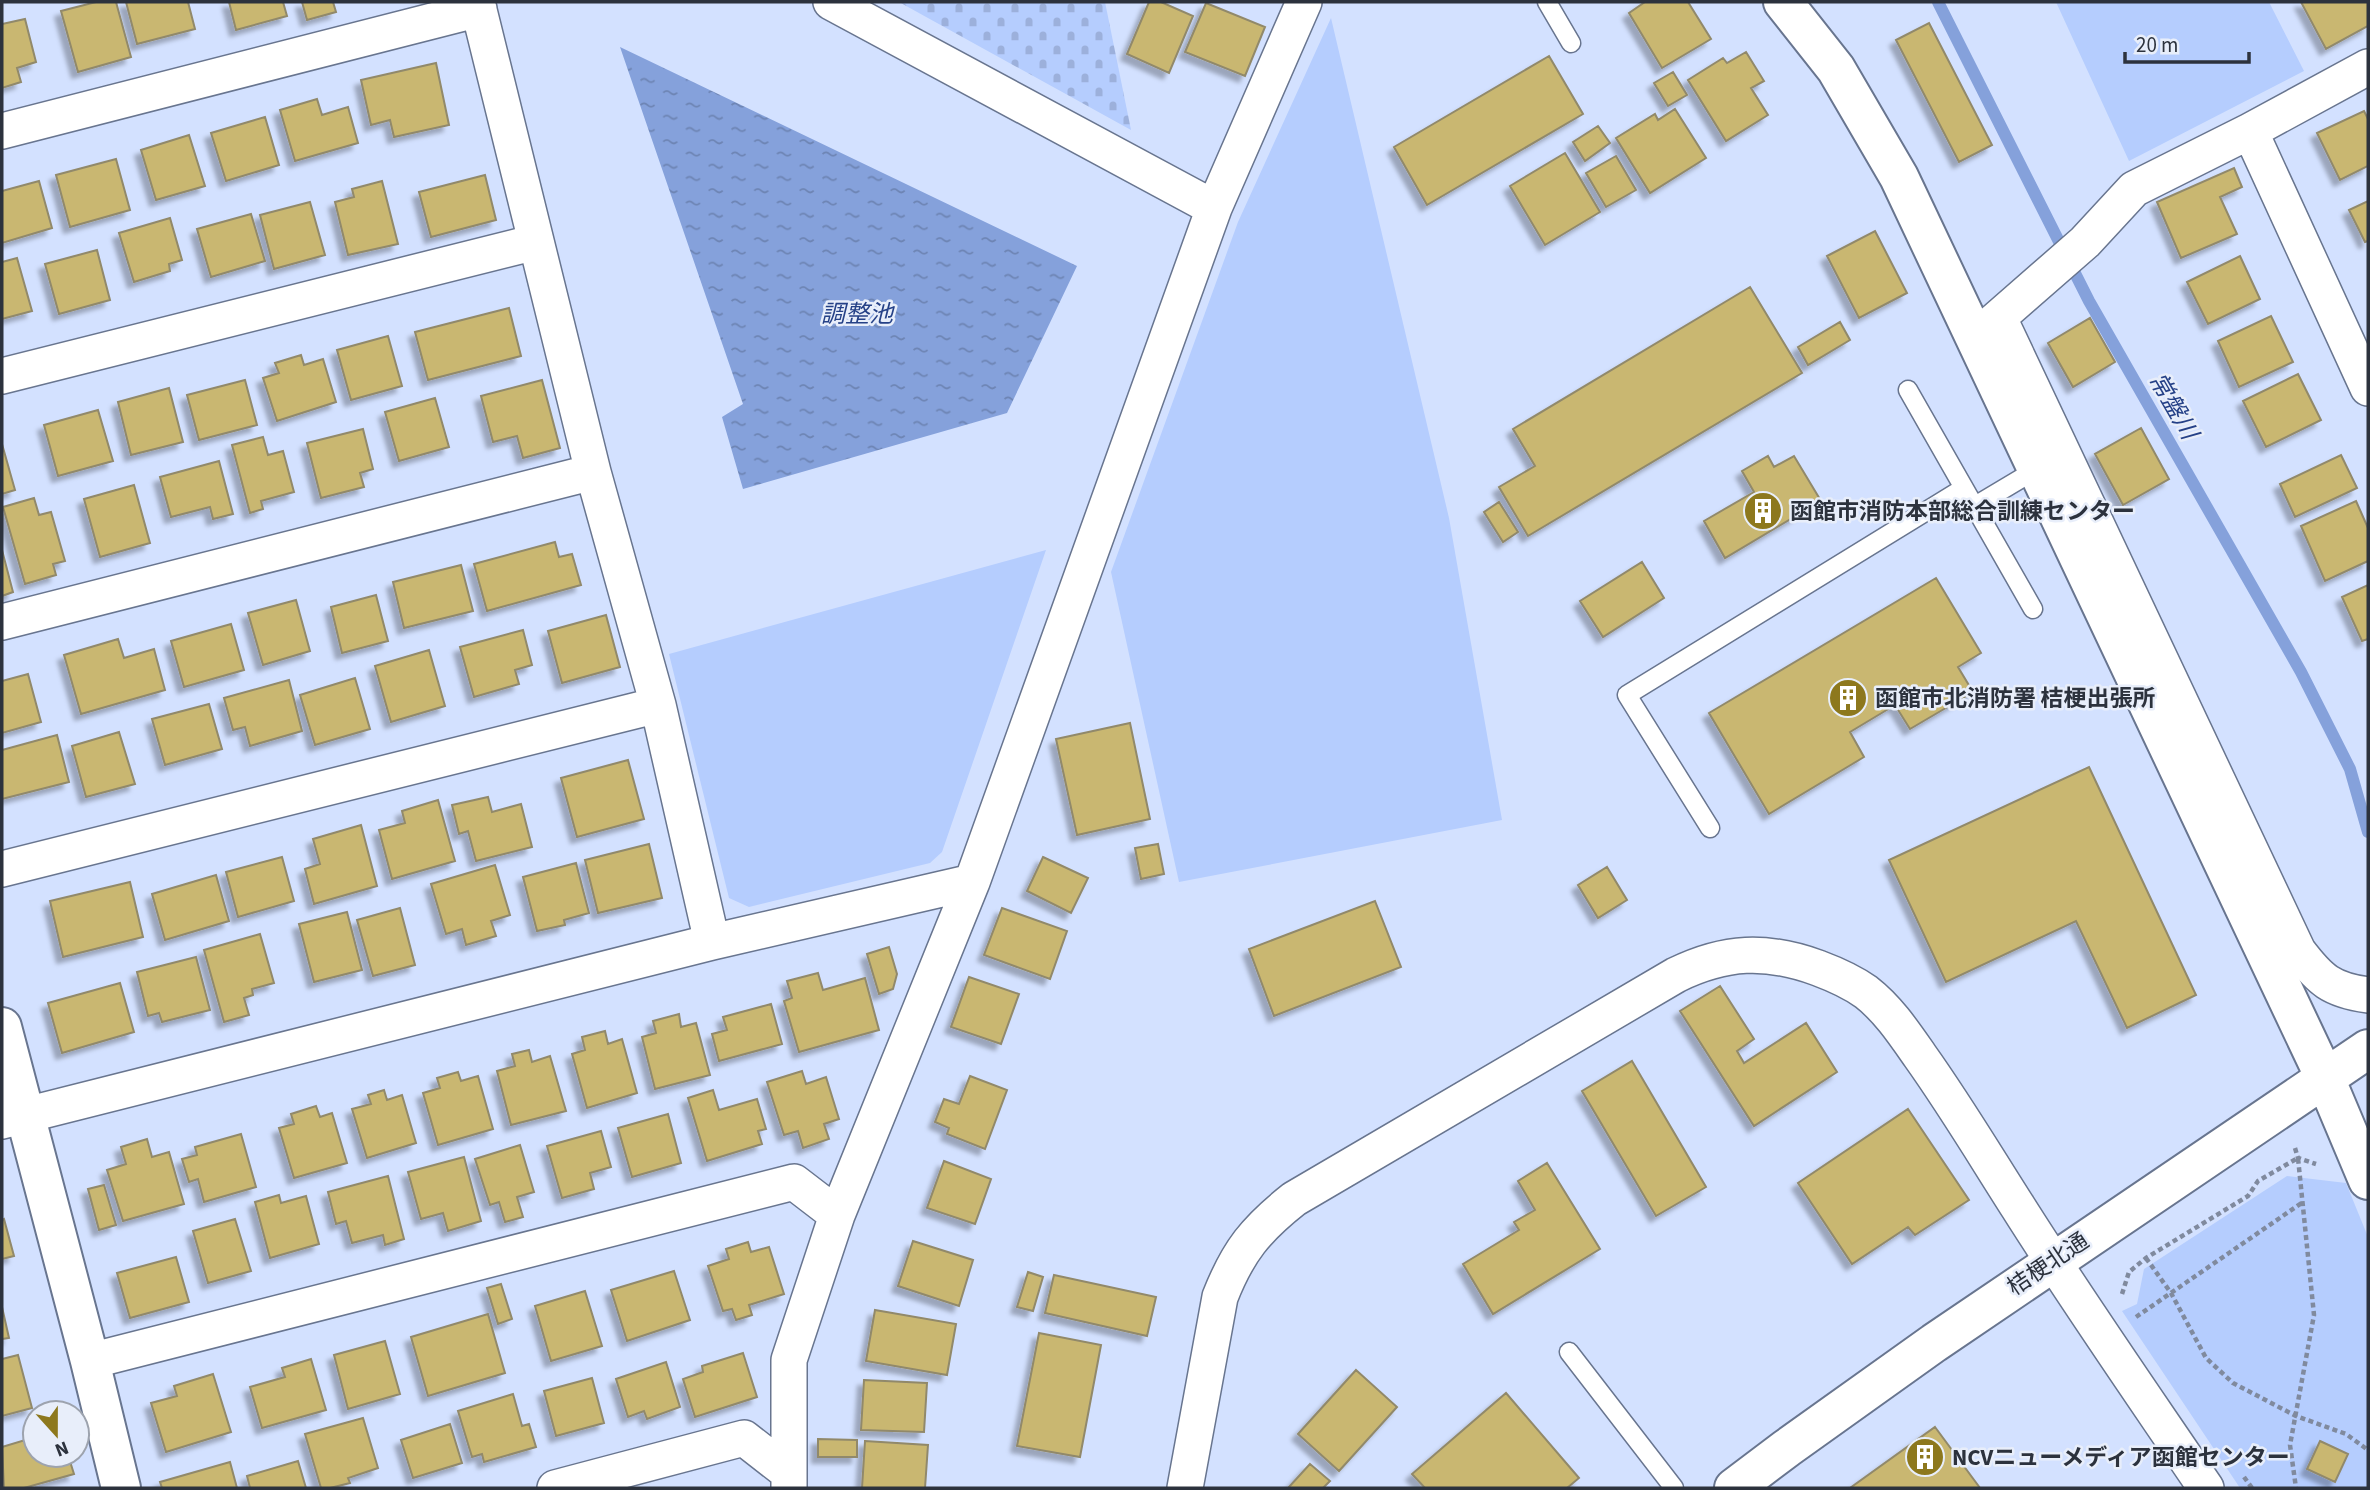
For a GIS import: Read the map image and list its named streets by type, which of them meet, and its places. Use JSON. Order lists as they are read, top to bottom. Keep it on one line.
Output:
{"streets":{"street":["桔梗北通"]},"water":["調整池","常盤川"],"places":{"building":["函館市消防本部総合訓練センター","函館市北消防署 桔梗出張所","NCVニューメディア函館センター"]},"scale_bar":"20 m","north":"bottom"}
